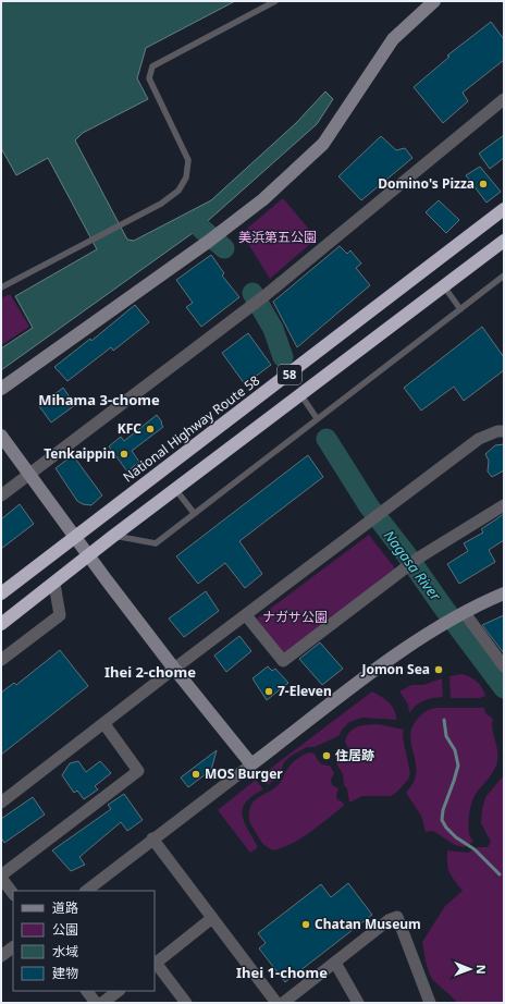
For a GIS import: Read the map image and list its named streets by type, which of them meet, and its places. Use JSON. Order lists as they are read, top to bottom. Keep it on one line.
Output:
{"streets":{"highway":["58","National Highway Route 58"]},"districts":["Mihama 3-chome","Ihei 2-chome","Ihei 1-chome"],"water":["Nagasa River"],"parks":["美浜第五公園","ナガサ公園"],"places":["Domino's Pizza","KFC","Tenkaippin","Jomon Sea","7-Eleven","住居跡","MOS Burger","Chatan Museum"],"legend":["道路","公園","水域","建物"],"north":"right"}
